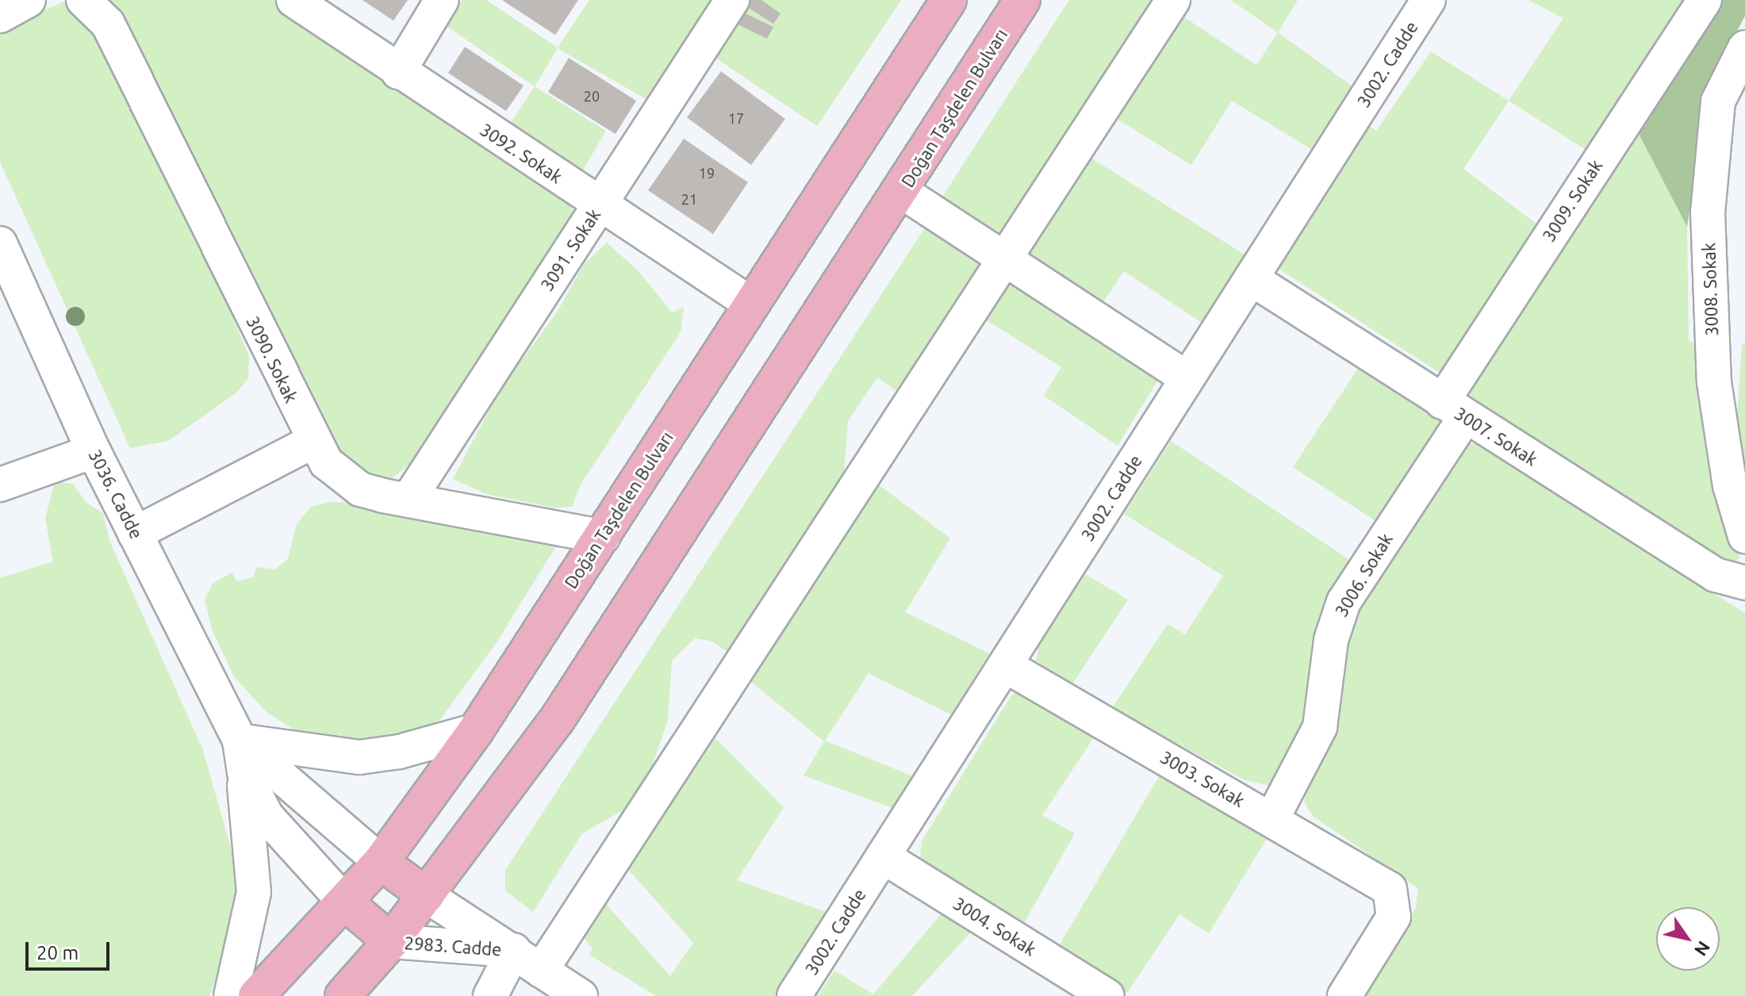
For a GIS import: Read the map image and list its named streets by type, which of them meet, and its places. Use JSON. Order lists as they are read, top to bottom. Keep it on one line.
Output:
{"streets":{"main road":["Doğan Taşdelen Bulvarı"],"street":["3002. Cadde","3092. Sokak","3009. Sokak","3091. Sokak","3008. Sokak","3090. Sokak","3007. Sokak","3036. Cadde","3006. Sokak","3003. Sokak","3004. Sokak","2983. Cadde"]},"crossings":[["3002. Cadde","3007. Sokak"],["3002. Cadde","3003. Sokak"],["3002. Cadde","3004. Sokak"],["Doğan Taşdelen Bulvarı","3092. Sokak"],["Doğan Taşdelen Bulvarı","3090. Sokak"],["Doğan Taşdelen Bulvarı","3036. Cadde"],["Doğan Taşdelen Bulvarı","2983. Cadde"],["3092. Sokak","3091. Sokak"],["3009. Sokak","3007. Sokak"],["3009. Sokak","3006. Sokak"],["3091. Sokak","3090. Sokak"],["3007. Sokak","3006. Sokak"],["3006. Sokak","3003. Sokak"]],"house_numbers":["20","17","19","21"],"scale_bar":"20 m","north":"bottom right"}
